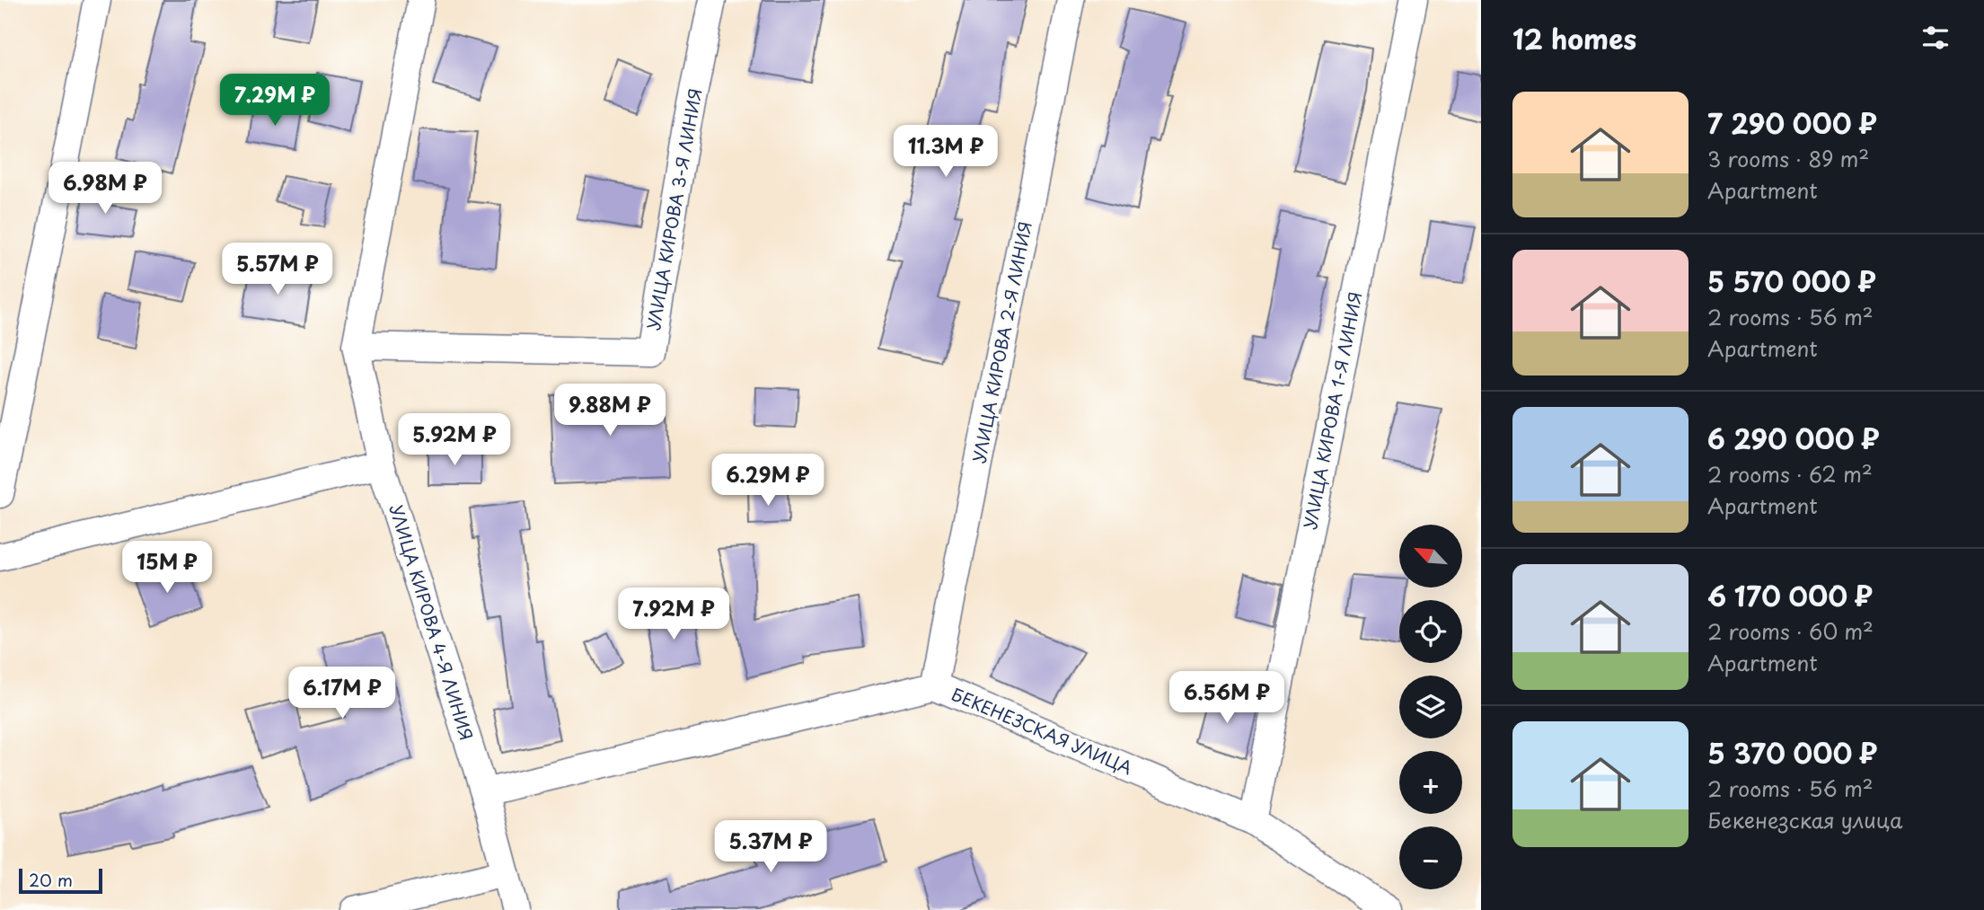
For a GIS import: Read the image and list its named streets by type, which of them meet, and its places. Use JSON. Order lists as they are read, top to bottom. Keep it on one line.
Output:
{"streets":{"street":["УЛИЦА КИРОВА 3-Я ЛИНИЯ","УЛИЦА КИРОВА 2-Я ЛИНИЯ","УЛИЦА КИРОВА 1-Я ЛИНИЯ","УЛИЦА КИРОВА 4-Я ЛИНИЯ","БЕКЕНЕЗСКАЯ УЛИЦА"]},"crossings":[["УЛИЦА КИРОВА 3-Я ЛИНИЯ","УЛИЦА КИРОВА 4-Я ЛИНИЯ"],["УЛИЦА КИРОВА 2-Я ЛИНИЯ","БЕКЕНЕЗСКАЯ УЛИЦА"],["УЛИЦА КИРОВА 1-Я ЛИНИЯ","БЕКЕНЕЗСКАЯ УЛИЦА"],["УЛИЦА КИРОВА 4-Я ЛИНИЯ","БЕКЕНЕЗСКАЯ УЛИЦА"]],"scale_bar":"20 m","north":"top left","page":{"heading":"12 homes","price":["7.29M ₽","11.3M ₽","6.98M ₽","5.57M ₽","9.88M ₽","5.92M ₽","6.29M ₽","15M ₽","7.92M ₽","6.17M ₽","6.56M ₽","5.37M ₽"],"list":[{"name":"7 290 000 ₽","note":"3 rooms · 89 m² · Apartment"},{"name":"5 570 000 ₽","note":"2 rooms · 56 m² · Apartment"},{"name":"6 290 000 ₽","note":"2 rooms · 62 m² · Apartment"},{"name":"6 170 000 ₽","note":"2 rooms · 60 m² · Apartment"},{"name":"5 370 000 ₽","note":"2 rooms · 56 m² · Бекенезская улица"}],"map_buttons":["+","−"],"scale":"20 m"}}
